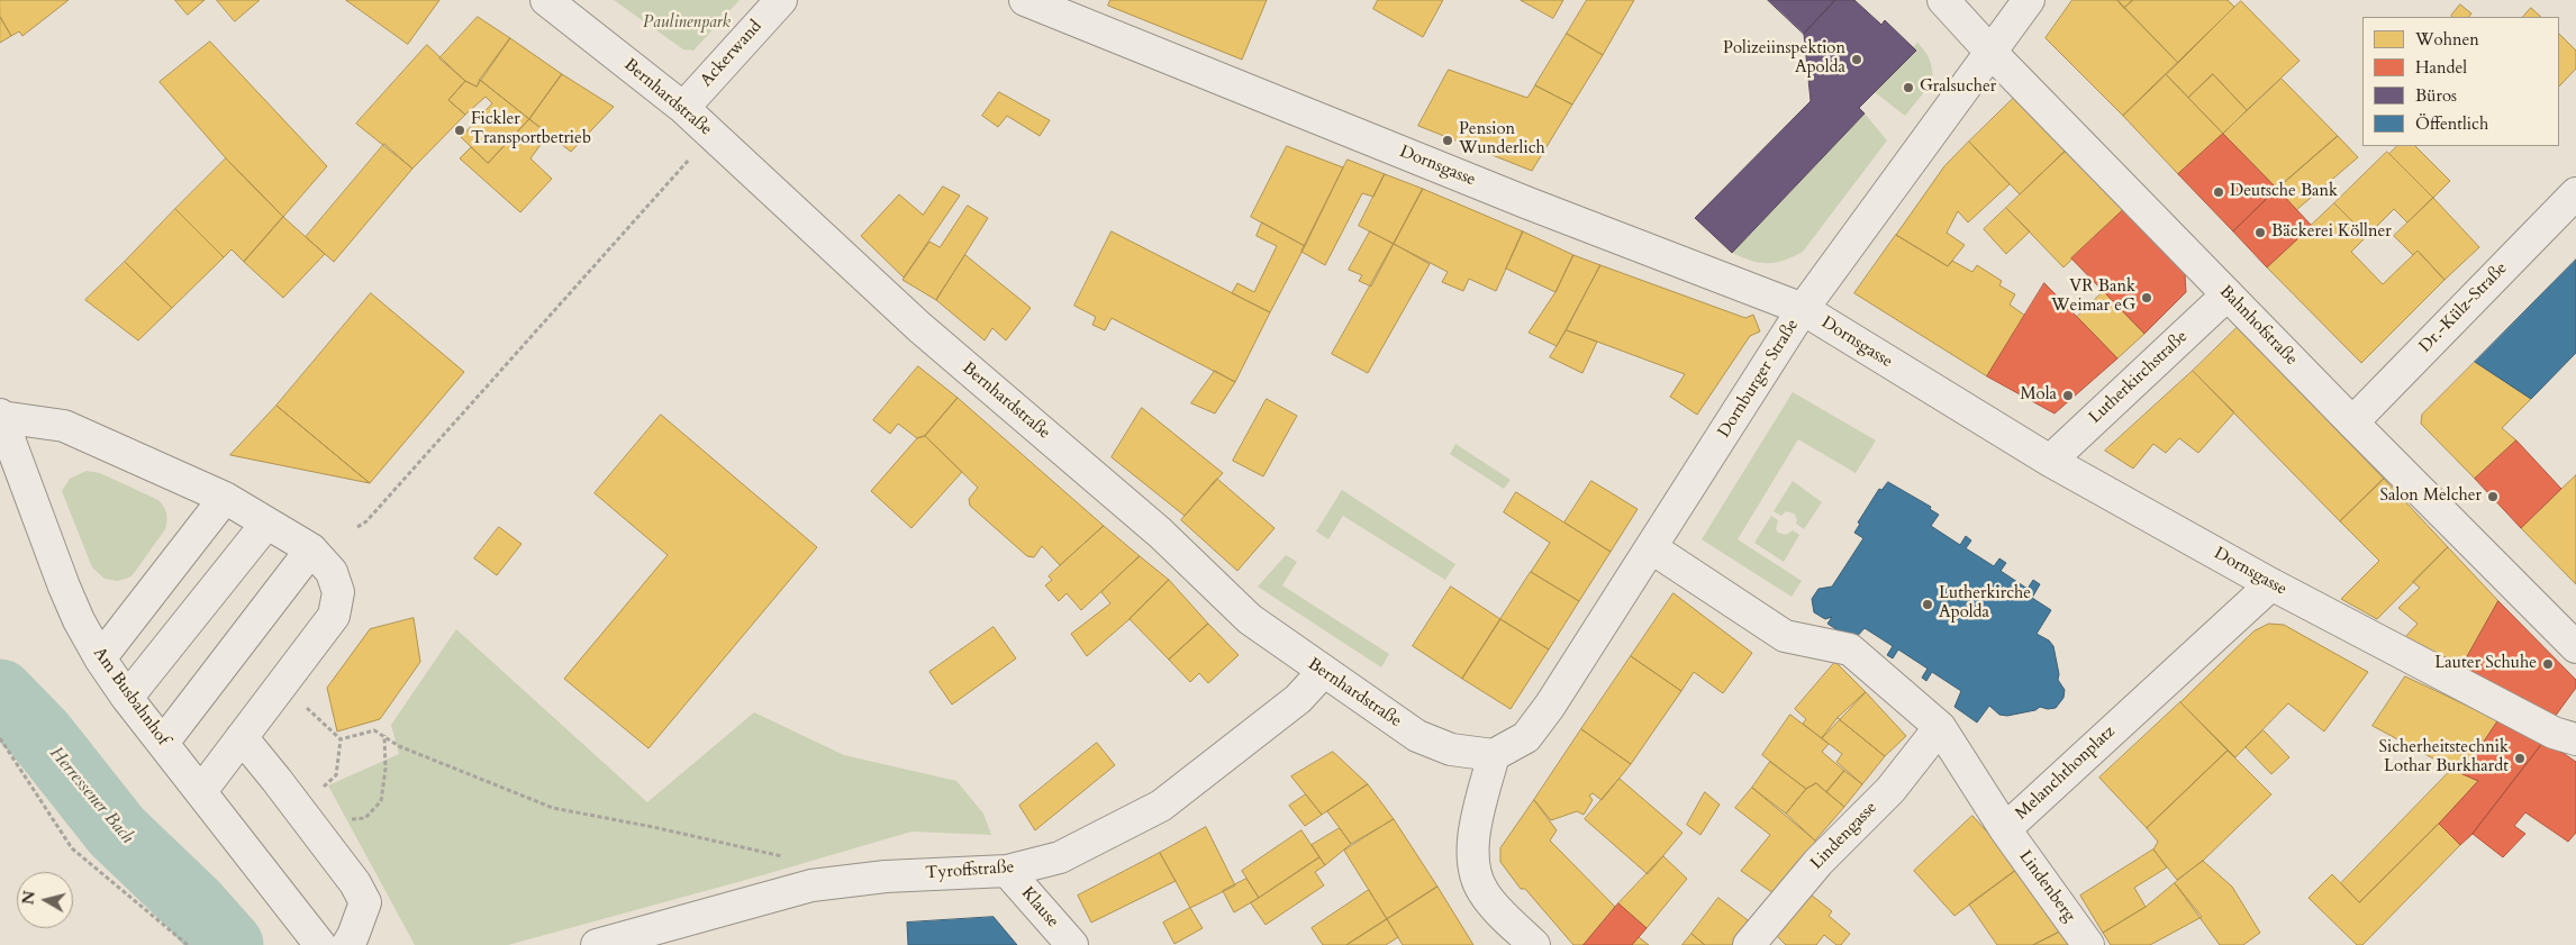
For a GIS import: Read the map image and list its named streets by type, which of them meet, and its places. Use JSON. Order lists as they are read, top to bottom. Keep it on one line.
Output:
{"streets":{"street":["Ackerwand","Bernhardstraße","Dornsgasse","Dr.-Külz-Straße","Bahnhofstraße","Lutherkirchstraße","Dornburger Straße","Am Busbahnhof","Melanchthonplatz","Lindengasse","Tyroffstraße","Lindenberg","Klause"]},"crossings":[["Ackerwand","Bernhardstraße"],["Bernhardstraße","Dornburger Straße"],["Bernhardstraße","Tyroffstraße"],["Dornsgasse","Lutherkirchstraße"],["Dornsgasse","Dornburger Straße"],["Dornsgasse","Melanchthonplatz"],["Dr.-Külz-Straße","Bahnhofstraße"],["Bahnhofstraße","Lutherkirchstraße"],["Bahnhofstraße","Dornburger Straße"],["Dornburger Straße","Melanchthonplatz"],["Melanchthonplatz","Lindengasse"],["Melanchthonplatz","Lindenberg"],["Tyroffstraße","Klause"]],"water":["Herressener Bach"],"parks":["Paulinenpark"],"places":["Polizeiinspektion Apolda","Gralsucher","Fickler Transportbetrieb","Pension Wunderlich","Deutsche Bank","Bäckerei Köllner","VR Bank Weimar eG","Mola","Salon Melcher","Lutherkirche Apolda","Lauter Schuhe","Sicherheitstechnik Lothar Burkhardt"],"legend":["Wohnen","Handel","Büros","Öffentlich"],"north":"left"}
